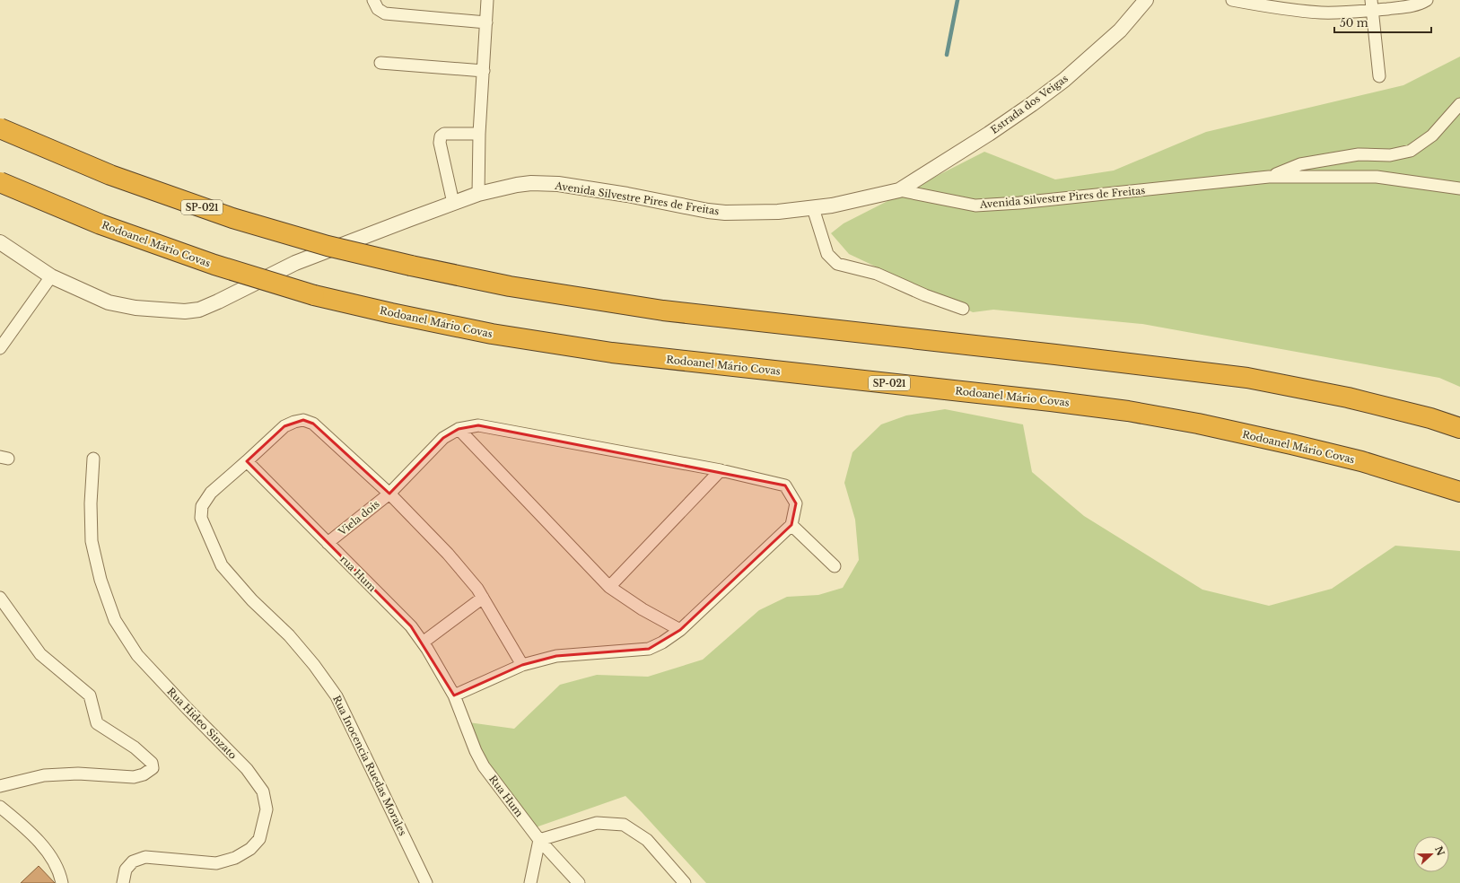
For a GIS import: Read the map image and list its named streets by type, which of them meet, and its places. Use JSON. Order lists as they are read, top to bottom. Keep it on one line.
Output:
{"streets":{"highway":["SP-021","Rodoanel Mário Covas"],"street":["Estrada dos Veigas","Avenida Silvestre Pires de Freitas","Viela dois","rua Hum","Rua Hideo Sinzato","Rua Inocencia Ruedas Morales","Rua Hum"]},"crossings":[["Estrada dos Veigas","Avenida Silvestre Pires de Freitas"],["Viela dois","rua Hum"],["rua Hum","Rua Inocencia Ruedas Morales"],["rua Hum","Rua Hum"]],"scale_bar":"50 m","north":"right"}
